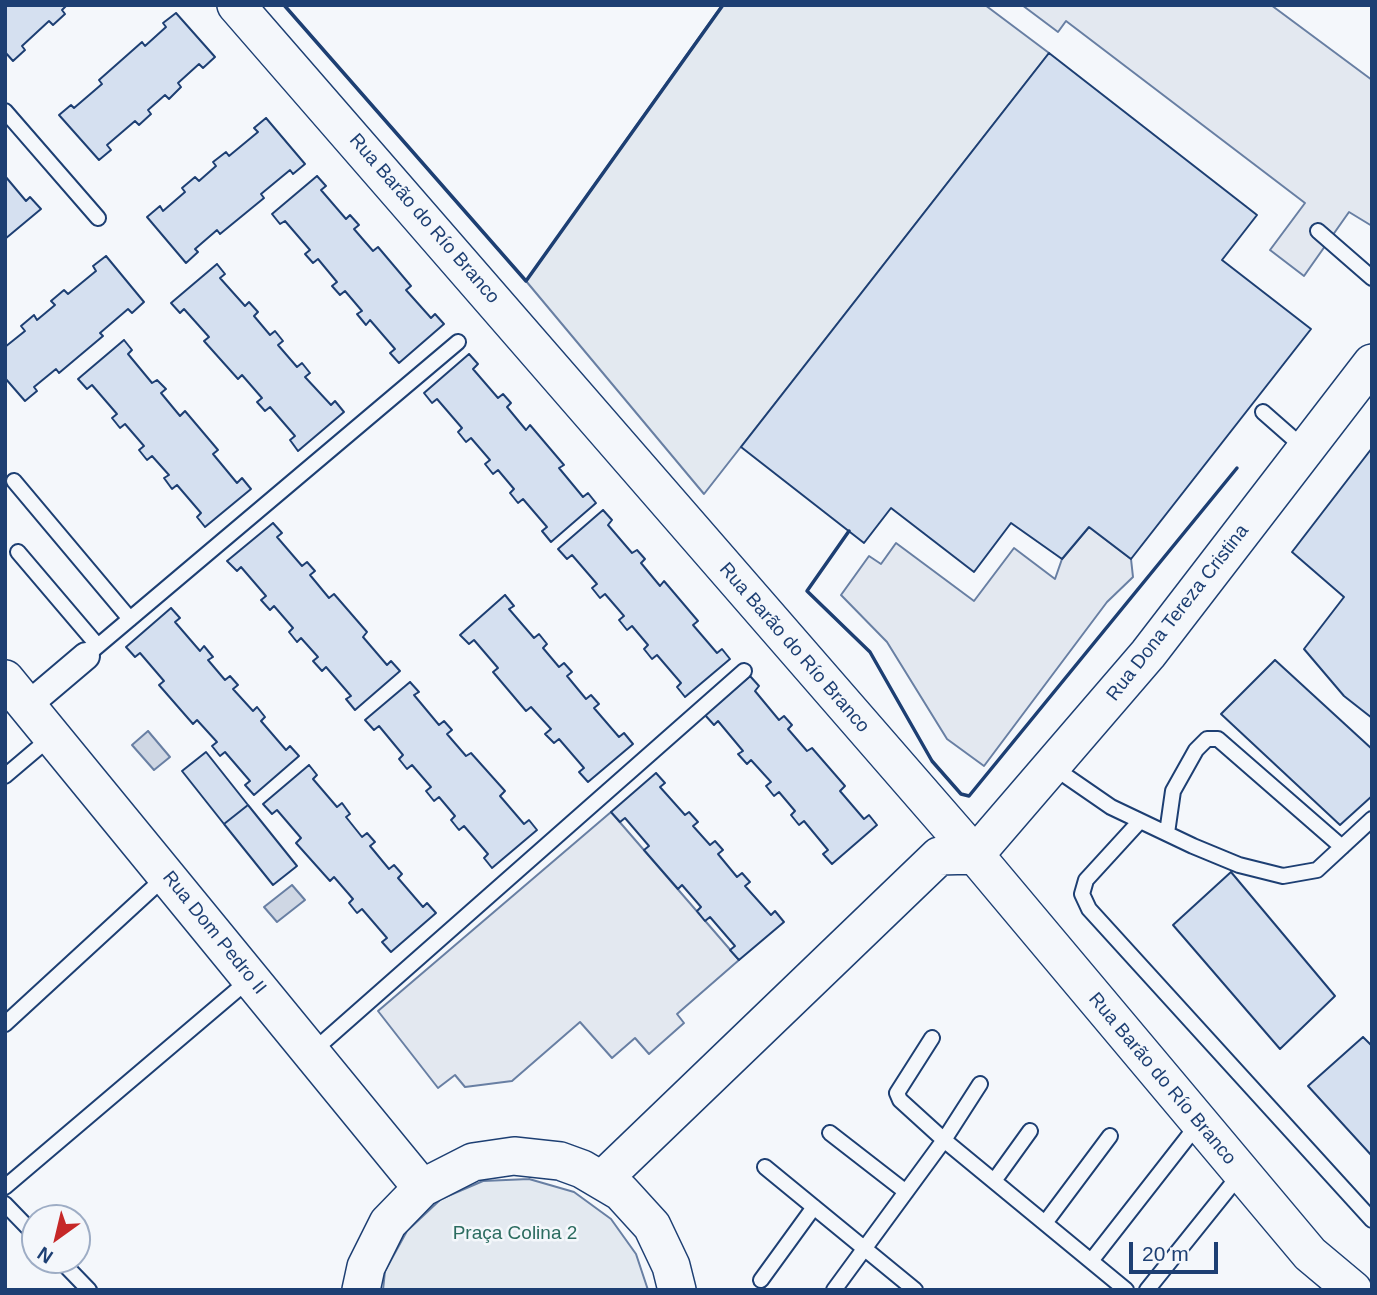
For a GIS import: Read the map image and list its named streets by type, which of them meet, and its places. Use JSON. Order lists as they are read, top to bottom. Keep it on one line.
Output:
{"streets":{"street":["Rua Barão do Río Branco","Rua Dona Tereza Cristina","Rua Dom Pedro II"]},"crossings":[["Rua Barão do Río Branco","Rua Dona Tereza Cristina"]],"parks":["Praça Colina 2"],"scale_bar":"20 m","north":"bottom left"}
